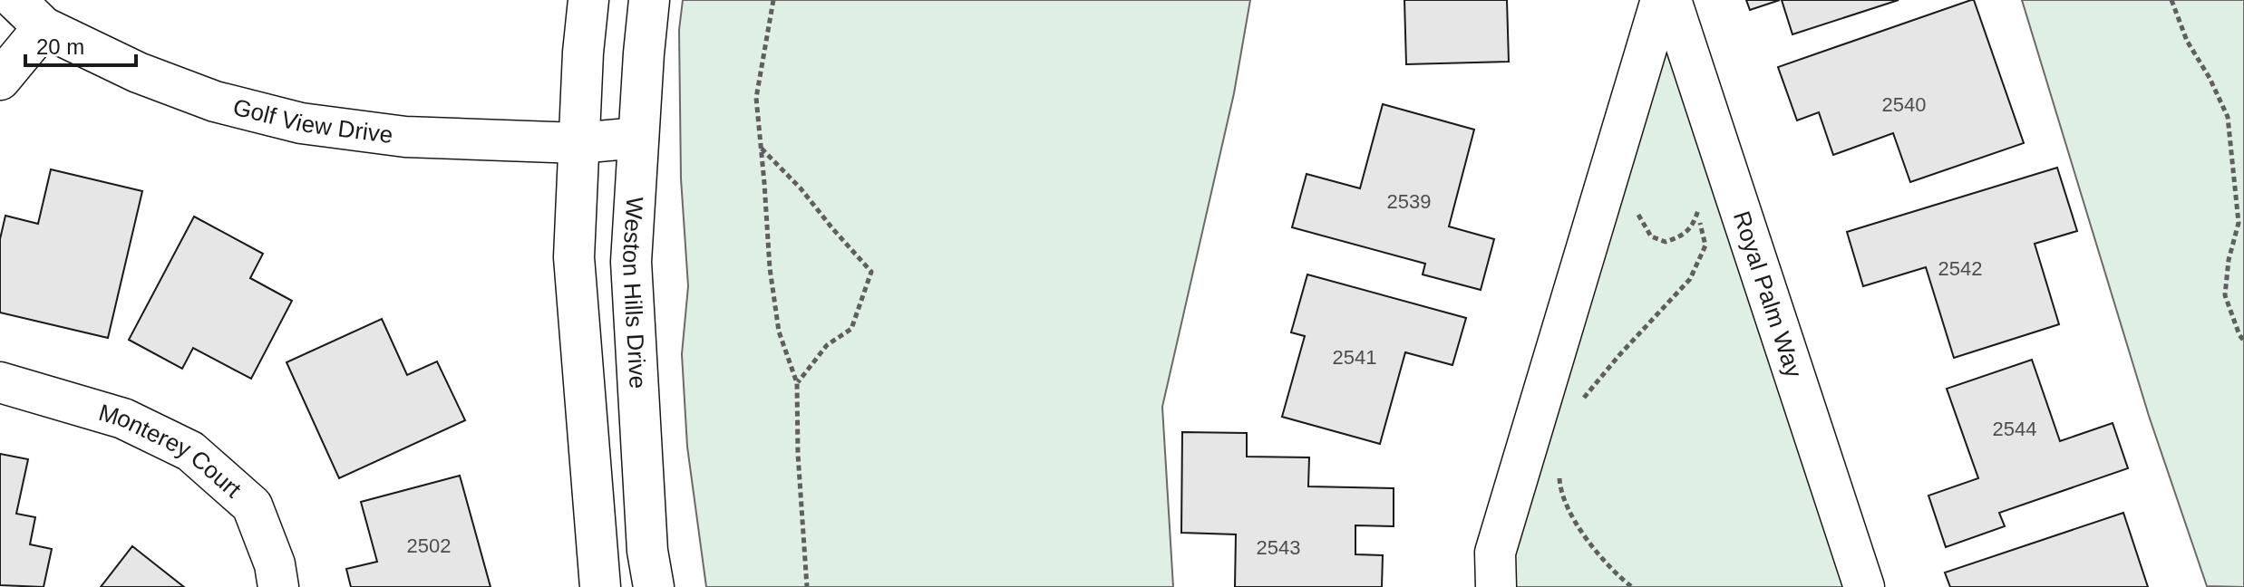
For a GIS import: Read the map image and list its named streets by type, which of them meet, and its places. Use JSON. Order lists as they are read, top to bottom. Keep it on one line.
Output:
{"streets":{"street":["Golf View Drive","Weston Hills Drive","Royal Palm Way","Monterey Court"]},"crossings":[["Golf View Drive","Weston Hills Drive"]],"house_numbers":["2540","2539","2542","2541","2544","2502","2543"],"scale_bar":"20 m"}
